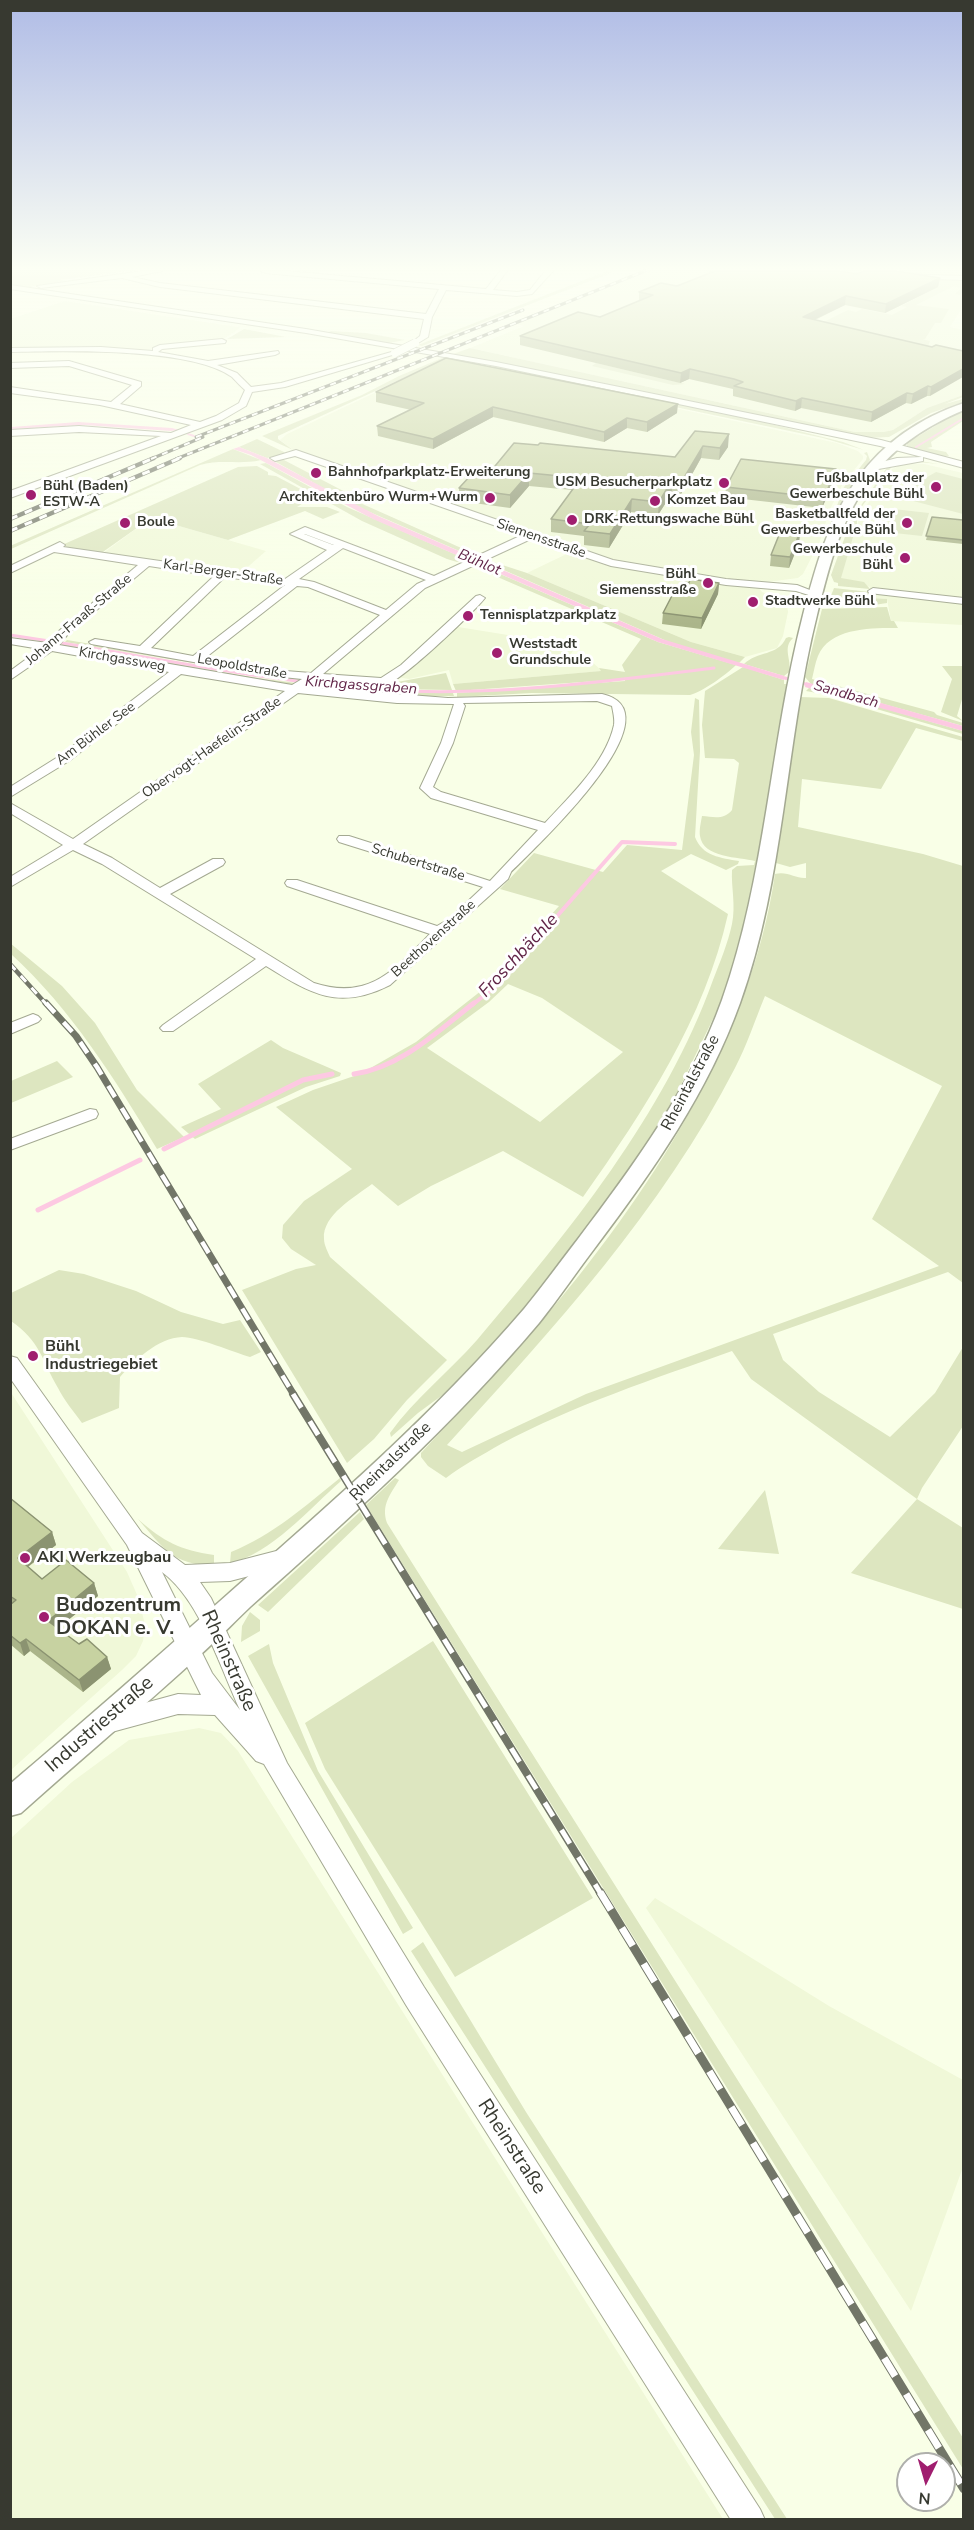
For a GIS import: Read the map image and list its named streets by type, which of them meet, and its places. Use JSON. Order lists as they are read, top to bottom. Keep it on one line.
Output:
{"streets":{"main road":["Rheintalstraße","Industriestraße"],"street":["Siemensstraße","Karl-Berger-Straße","Johann-Fraaß-Straße","Kirchgassweg","Leopoldstraße","Am Bühler See","Obervogt-Haefelin-Straße","Schubertstraße","Beethovenstraße","Rheinstraße"]},"crossings":[["Siemensstraße","Obervogt-Haefelin-Straße"],["Siemensstraße","Rheintalstraße"],["Karl-Berger-Straße","Johann-Fraaß-Straße"],["Karl-Berger-Straße","Obervogt-Haefelin-Straße"],["Johann-Fraaß-Straße","Kirchgassweg"],["Johann-Fraaß-Straße","Leopoldstraße"],["Kirchgassweg","Leopoldstraße"],["Kirchgassweg","Am Bühler See"],["Kirchgassweg","Obervogt-Haefelin-Straße"],["Kirchgassweg","Beethovenstraße"],["Leopoldstraße","Obervogt-Haefelin-Straße"],["Obervogt-Haefelin-Straße","Beethovenstraße"],["Schubertstraße","Beethovenstraße"],["Rheintalstraße","Rheinstraße"],["Rheintalstraße","Industriestraße"],["Rheinstraße","Industriestraße"]],"water":["Bühlot","Kirchgassgraben","Sandbach","Froschbächle"],"places":["Bahnhofparkplatz-Erweiterung","USM Besucherparkplatz","Fußballplatz der Gewerbeschule Bühl","Bühl (Baden) ESTW-A","Architektenbüro Wurm+Wurm","Komzet Bau","DRK-Rettungswache Bühl","Boule","Basketballfeld der Gewerbeschule Bühl","Gewerbeschule Bühl","Bühl Siemensstraße","Stadtwerke Bühl","Tennisplatzparkplatz","Weststadt Grundschule","Bühl Industriegebiet","AKI Werkzeugbau","Budozentrum DOKAN e. V."],"north":"bottom"}
